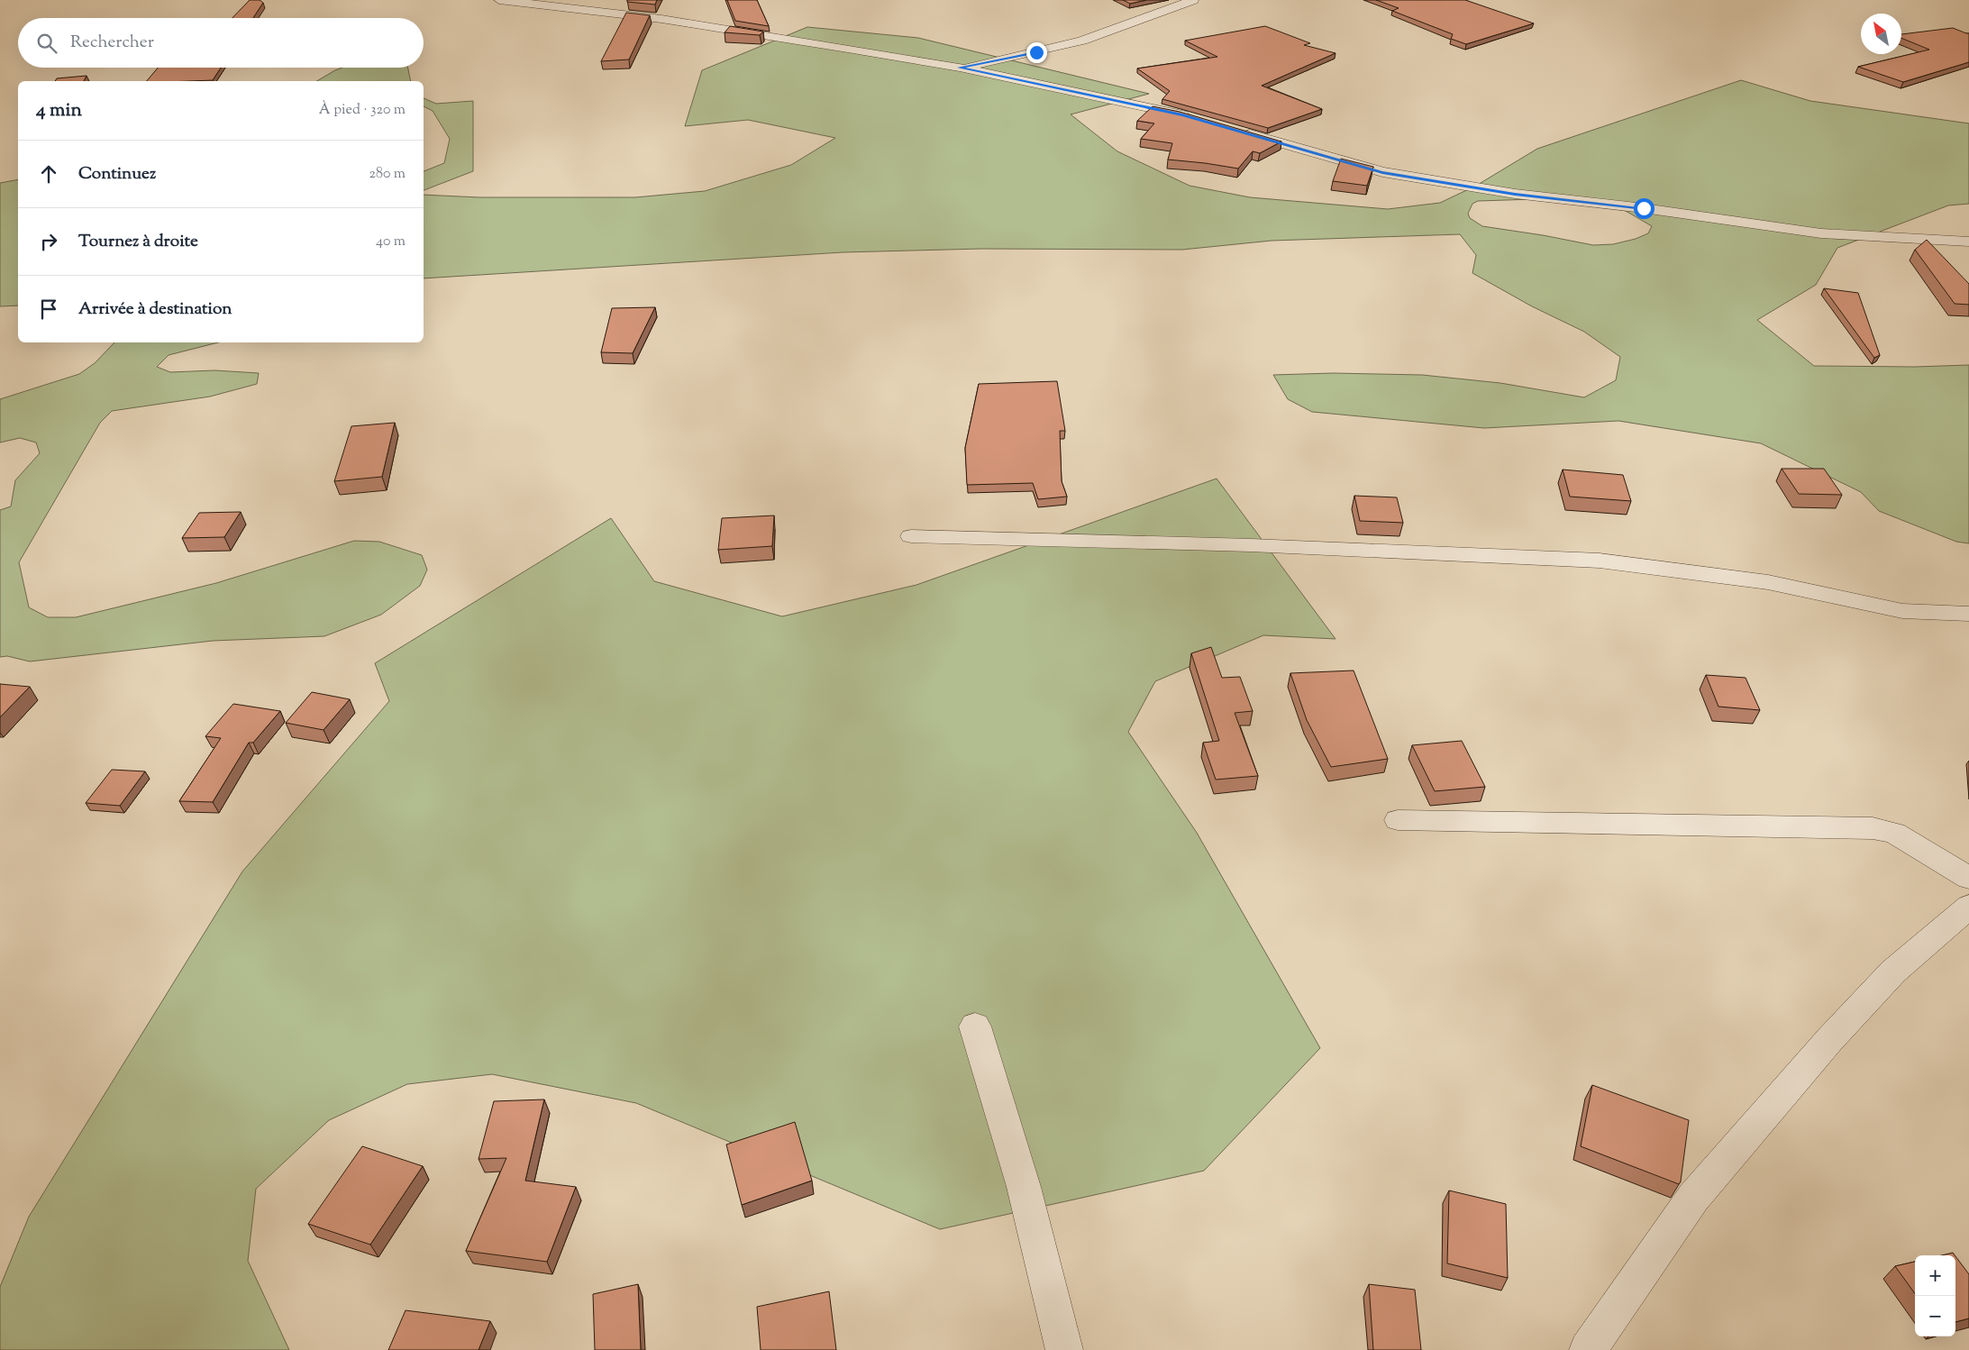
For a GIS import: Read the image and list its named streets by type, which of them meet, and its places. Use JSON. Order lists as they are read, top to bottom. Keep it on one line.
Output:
{"north":"top left","page":{"search":"Rechercher","heading":["4 min","À pied · 320 m"],"list":[["Continuez","280 m"],["Tournez à droite","40 m"],"Arrivée à destination"],"map_buttons":["+","−"]}}
